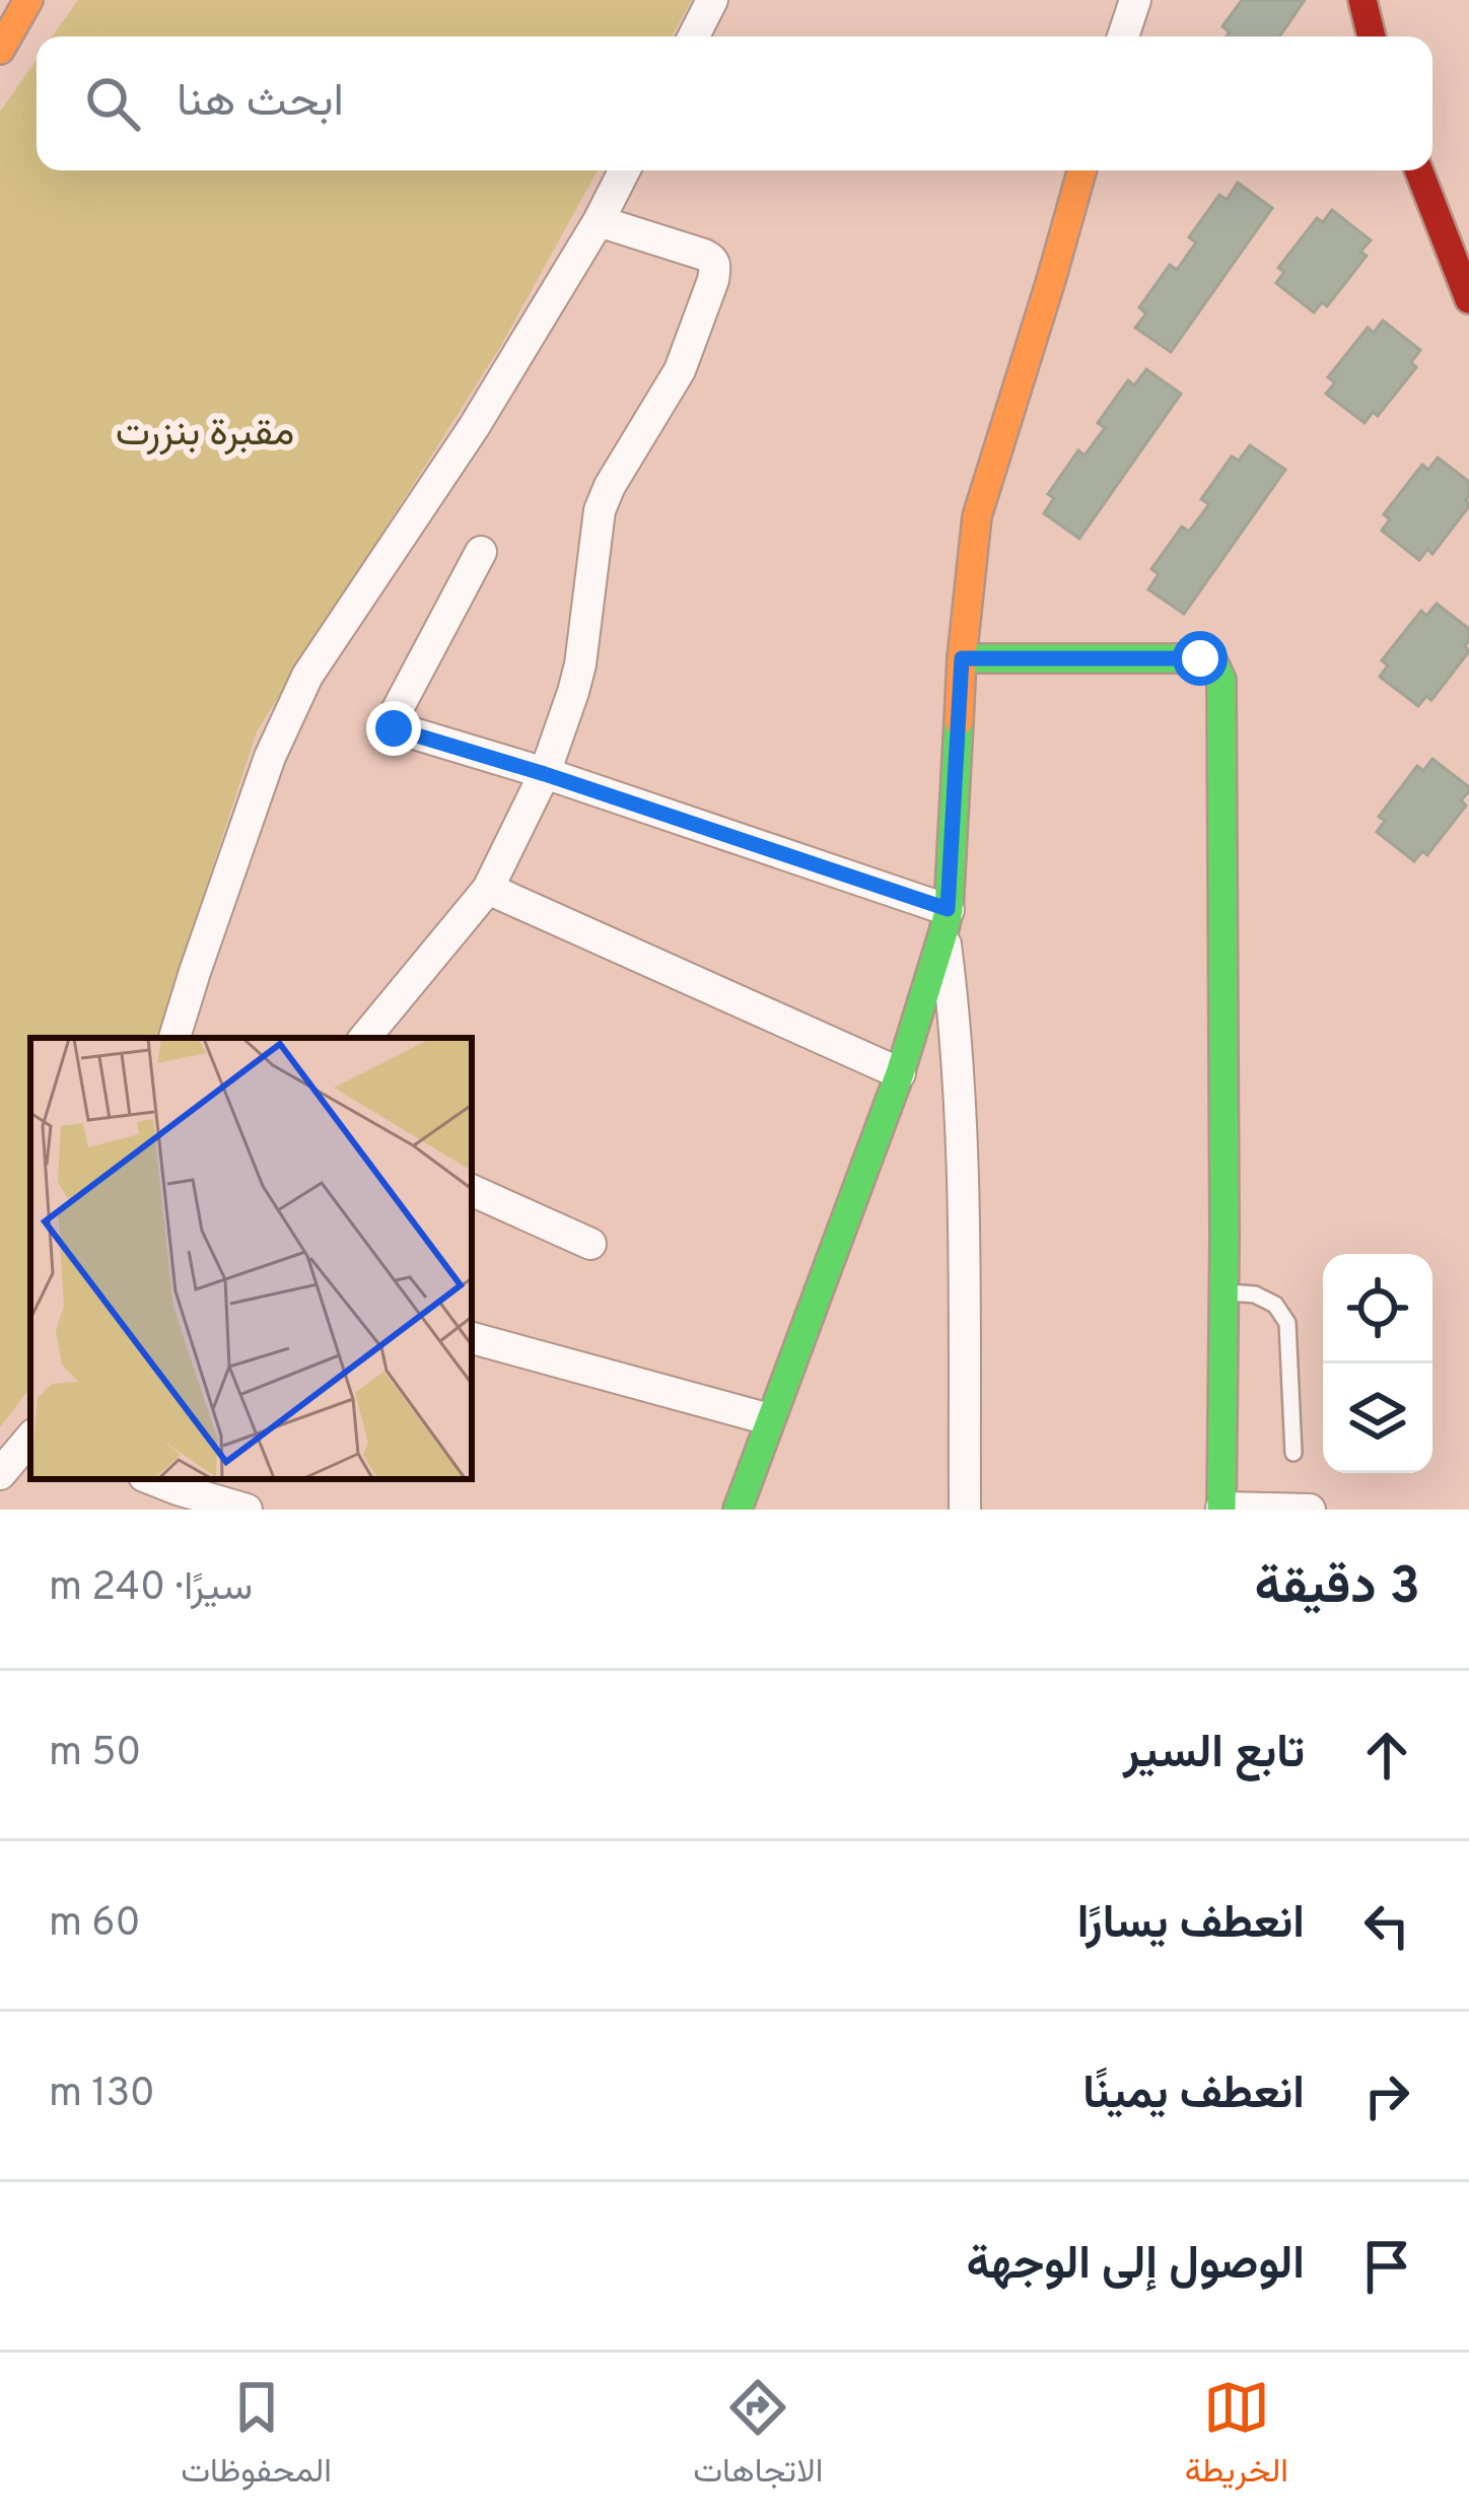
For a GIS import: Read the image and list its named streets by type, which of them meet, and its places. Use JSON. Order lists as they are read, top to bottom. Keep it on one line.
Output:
{"parks":["مقبرة بنزرت"],"page":{"search":"ابحث هنا","heading":["3 دقيقة","سيرًا · 240 m"],"list":[["تابع السير","50 m"],["انعطف يسارًا","60 m"],["انعطف يمينًا","130 m"],"الوصول إلى الوجهة"],"nav":["الخريطة","الاتجاهات","المحفوظات"]}}
